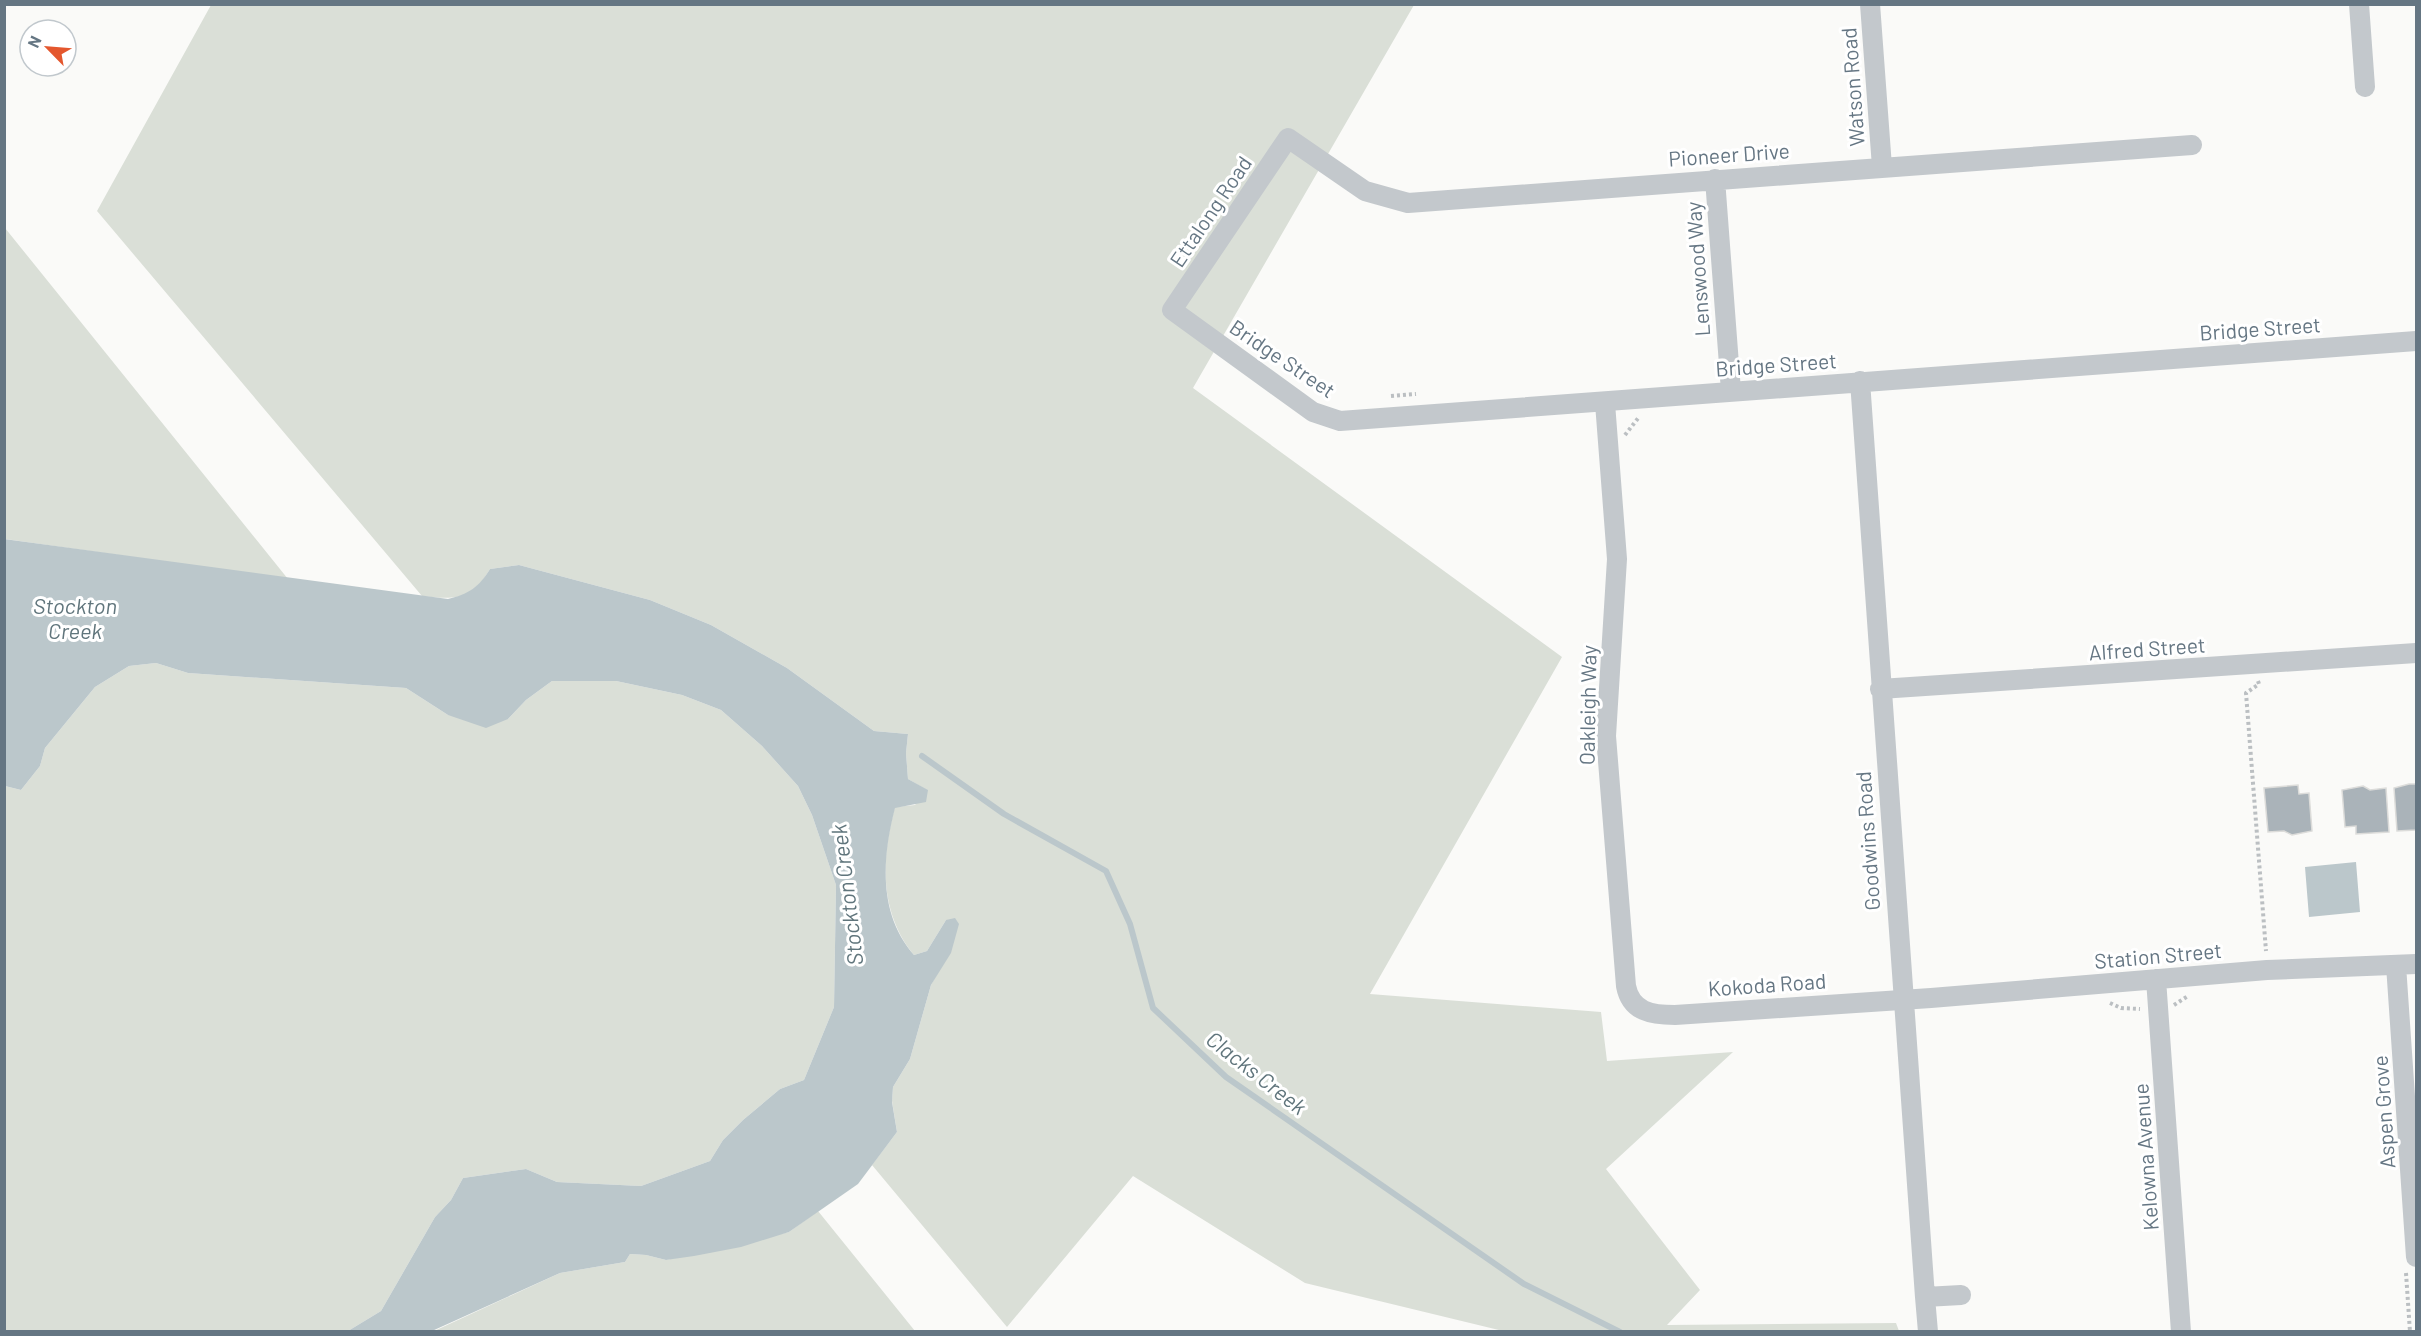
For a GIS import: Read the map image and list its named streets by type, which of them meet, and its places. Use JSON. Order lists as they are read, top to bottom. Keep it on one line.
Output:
{"streets":{"street":["Watson Road","Pioneer Drive","Ettalong Road","Lenswood Way","Bridge Street","Alfred Street","Oakleigh Way","Goodwins Road","Station Street","Kokoda Road","Aspen Grove","Kelowna Avenue"]},"crossings":[["Watson Road","Pioneer Drive"],["Pioneer Drive","Ettalong Road"],["Pioneer Drive","Lenswood Way"],["Ettalong Road","Bridge Street"],["Lenswood Way","Bridge Street"],["Bridge Street","Oakleigh Way"],["Bridge Street","Goodwins Road"],["Alfred Street","Goodwins Road"],["Oakleigh Way","Kokoda Road"],["Goodwins Road","Station Street"],["Goodwins Road","Kokoda Road"],["Station Street","Kokoda Road"],["Station Street","Aspen Grove"],["Station Street","Kelowna Avenue"]],"water":["Stockton Creek","Clacks Creek"],"north":"top left"}
